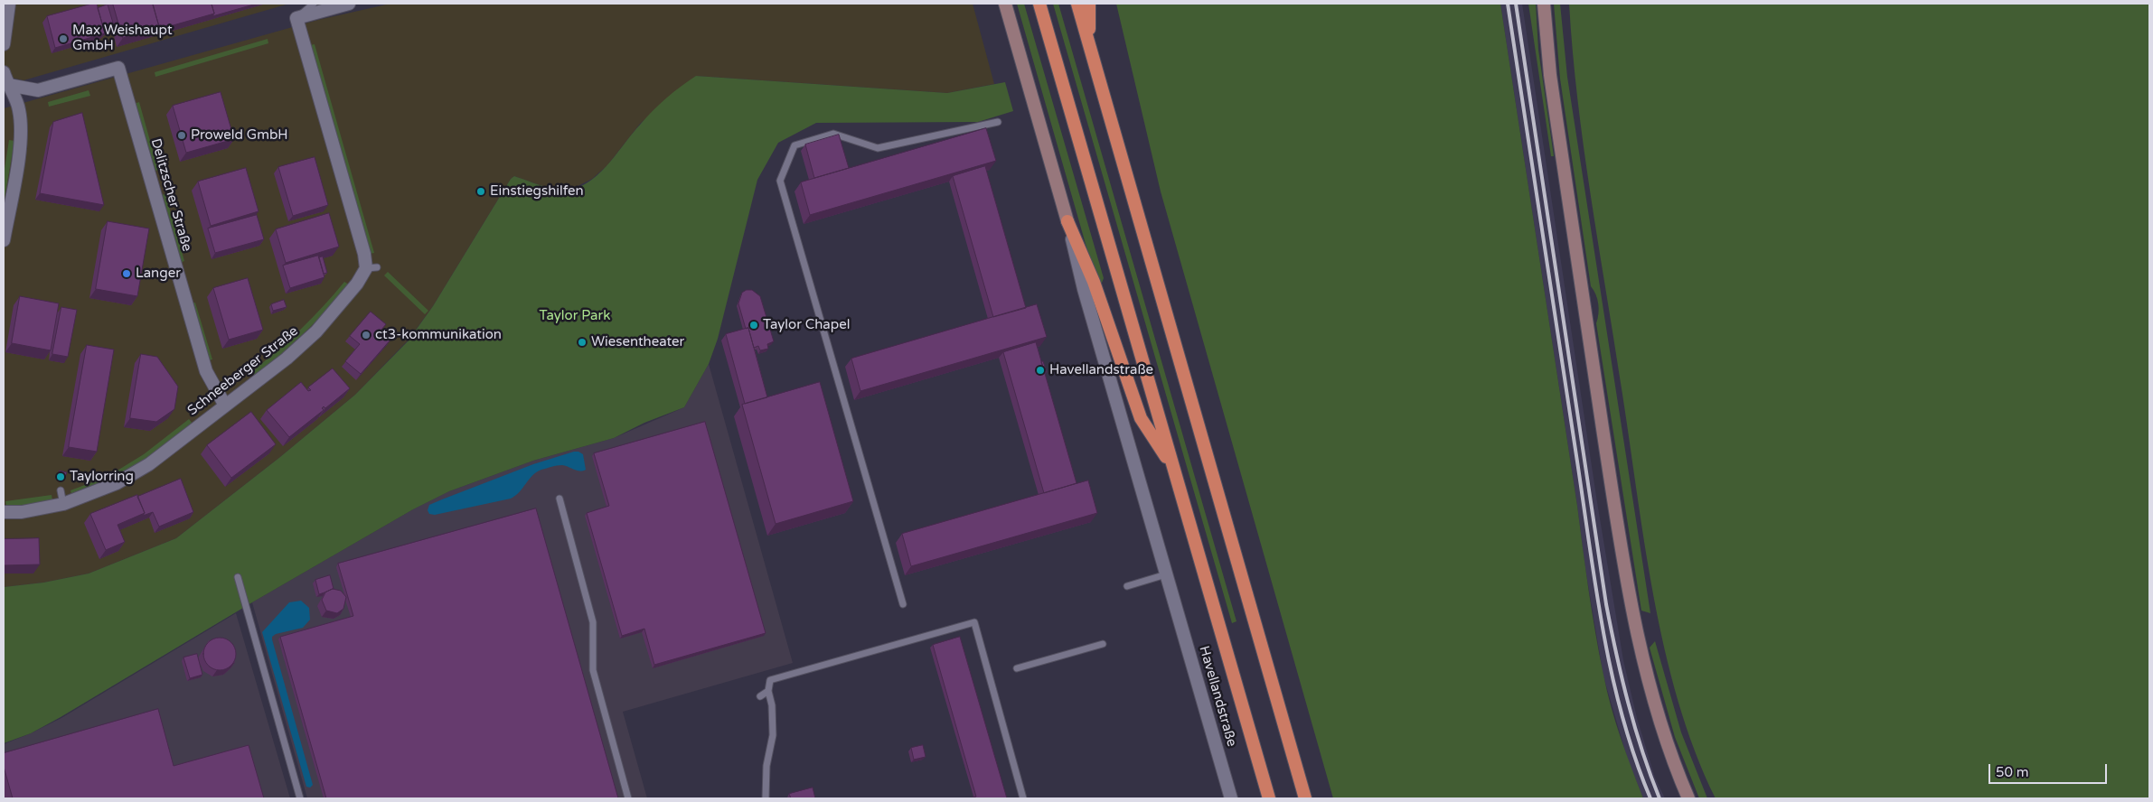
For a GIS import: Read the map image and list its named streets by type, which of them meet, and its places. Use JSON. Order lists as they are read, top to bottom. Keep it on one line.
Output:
{"streets":{"main road":["Havellandstraße"],"street":["Delitzscher Straße","Schneeberger Straße"]},"crossings":[["Delitzscher Straße","Schneeberger Straße"]],"parks":["Taylor Park"],"places":["Max Weishaupt GmbH","Proweld GmbH","Einstiegshilfen","Langer","Taylor Chapel","ct3-kommunikation","Wiesentheater","Havellandstraße","Taylorring"],"scale_bar":"50 m"}
